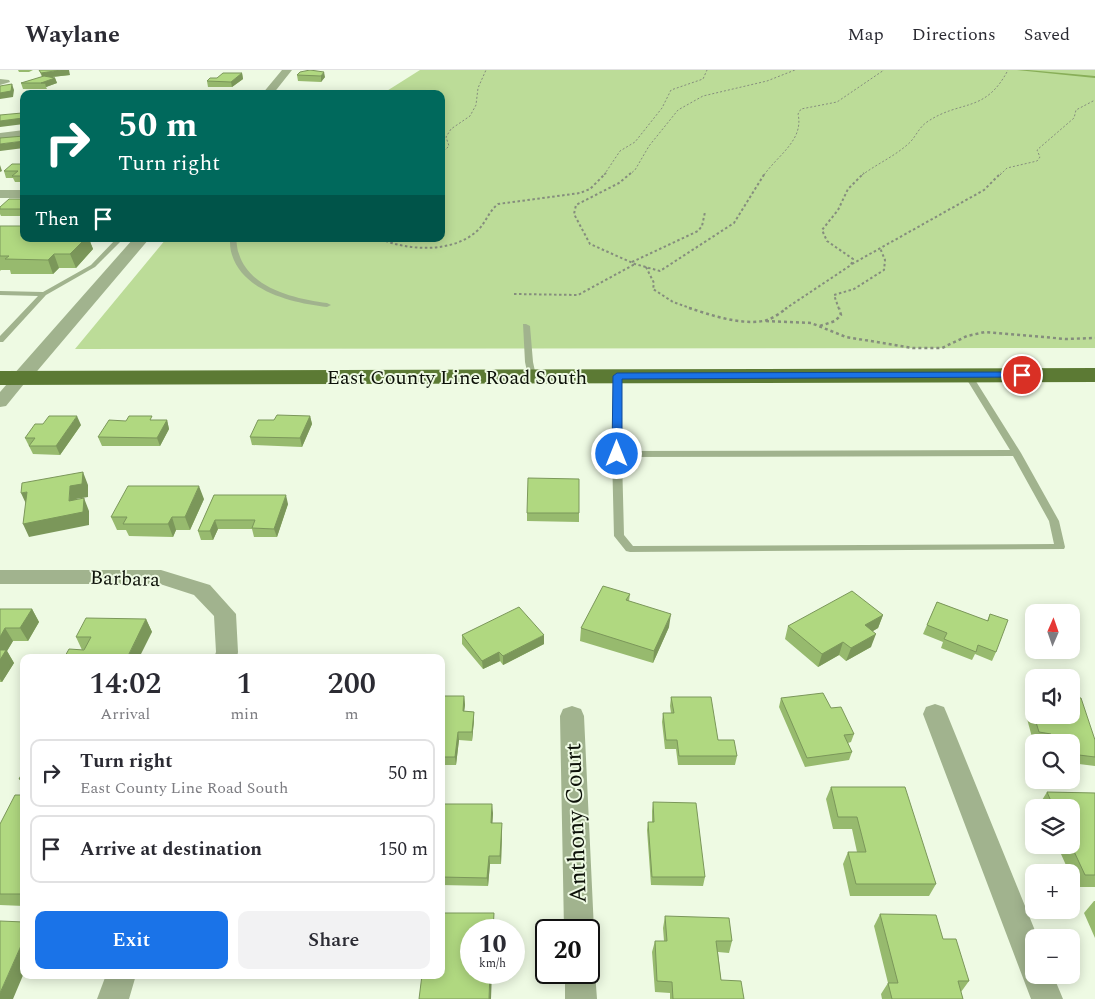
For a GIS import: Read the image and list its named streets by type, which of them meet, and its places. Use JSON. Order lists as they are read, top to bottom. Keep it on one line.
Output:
{"streets":{"main road":["East County Line Road South"],"street":["Barbara","Anthony Court"]},"north":"top","page":{"header":"Waylane","nav":["Map","Directions","Saved"],"turn":["50 m","Turn right"],"then":"Then","map_buttons":["+","−"],"eta":["14:02","Arrival","1","min","200","m"],"list":[{"name":"Turn right","note":"East County Line Road South","value":"50 m"},{"name":"Arrive at destination","value":"150 m"}],"buttons":["Exit","Share"],"speed":"10 km/h","limit":"20"}}
